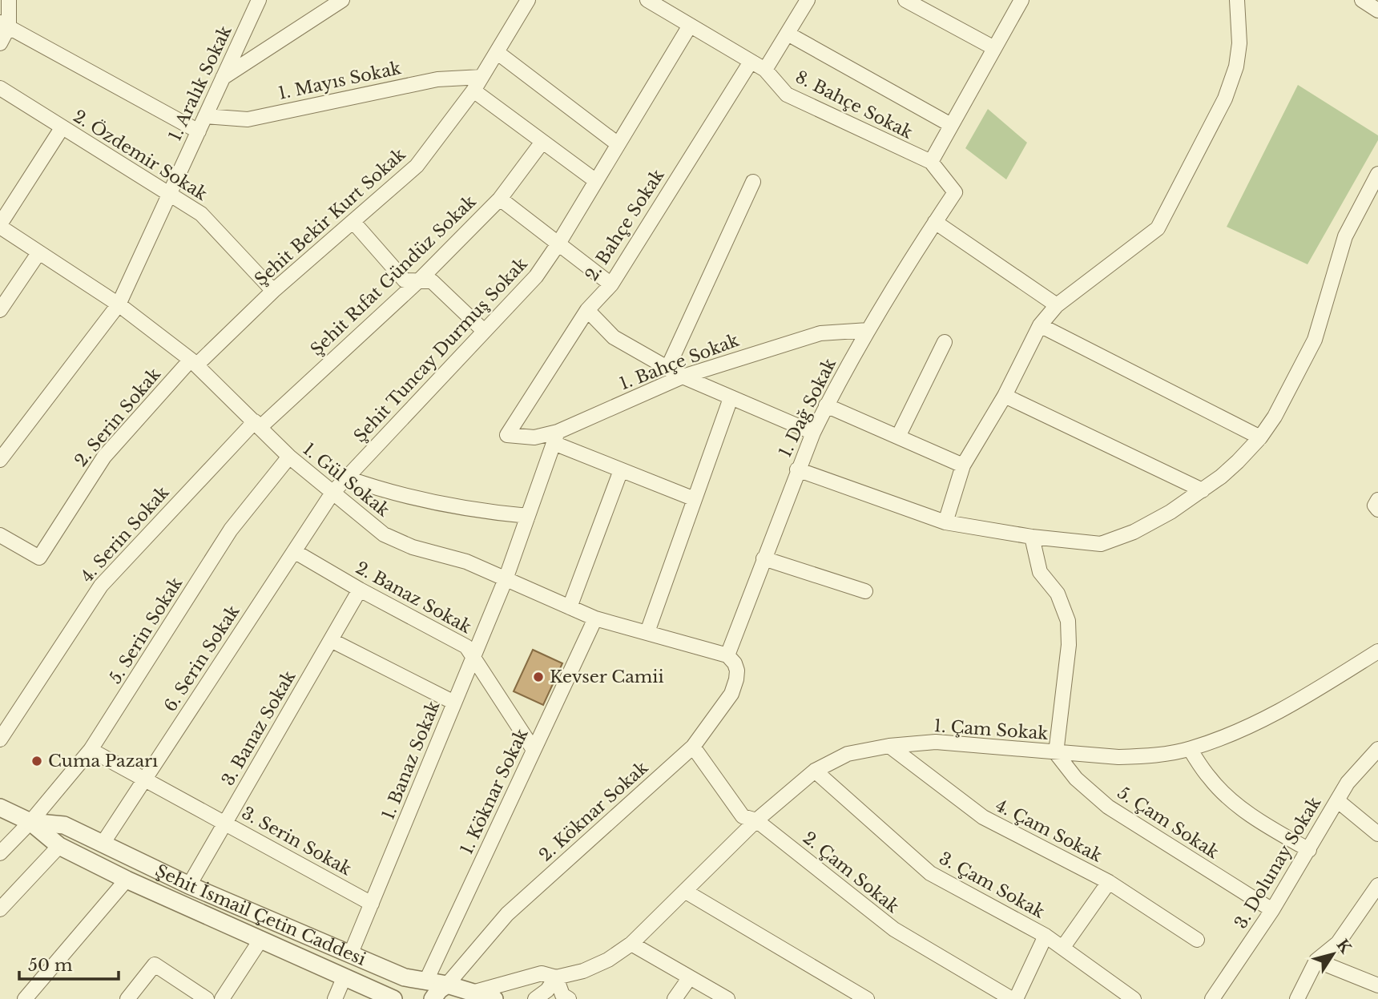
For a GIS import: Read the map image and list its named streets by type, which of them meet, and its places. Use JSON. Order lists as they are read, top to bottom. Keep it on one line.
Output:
{"streets":{"street":["1. Mayıs Sokak","1. Aralık Sokak","8. Bahçe Sokak","2. Özdemir Sokak","Şehit Bekir Kurt Sokak","2. Bahçe Sokak","Şehit Rıfat Gündüz Sokak","Şehit Tuncay Durmuş Sokak","1. Bahçe Sokak","1. Dağ Sokak","2. Serin Sokak","1. Gül Sokak","4. Serin Sokak","2. Banaz Sokak","5. Serin Sokak","6. Serin Sokak","3. Banaz Sokak","1. Çam Sokak","1. Banaz Sokak","1. Köknar Sokak","2. Köknar Sokak","5. Çam Sokak","4. Çam Sokak","3. Serin Sokak","3. Dolunay Sokak","2. Çam Sokak","3. Çam Sokak","Şehit İsmail Çetin Caddesi"]},"crossings":[["1. Mayıs Sokak","1. Aralık Sokak"],["1. Mayıs Sokak","Şehit Bekir Kurt Sokak"],["1. Aralık Sokak","2. Özdemir Sokak"],["1. Aralık Sokak","1. Gül Sokak"],["8. Bahçe Sokak","2. Bahçe Sokak"],["8. Bahçe Sokak","Şehit Tuncay Durmuş Sokak"],["8. Bahçe Sokak","1. Dağ Sokak"],["2. Özdemir Sokak","Şehit Bekir Kurt Sokak"],["Şehit Bekir Kurt Sokak","2. Serin Sokak"],["Şehit Bekir Kurt Sokak","1. Gül Sokak"],["2. Bahçe Sokak","1. Bahçe Sokak"],["Şehit Rıfat Gündüz Sokak","1. Gül Sokak"],["Şehit Rıfat Gündüz Sokak","4. Serin Sokak"],["Şehit Tuncay Durmuş Sokak","1. Gül Sokak"],["Şehit Tuncay Durmuş Sokak","6. Serin Sokak"],["1. Bahçe Sokak","1. Dağ Sokak"],["1. Bahçe Sokak","1. Banaz Sokak"],["1. Dağ Sokak","1. Gül Sokak"],["1. Dağ Sokak","2. Köknar Sokak"],["2. Serin Sokak","1. Gül Sokak"],["1. Gül Sokak","4. Serin Sokak"],["1. Gül Sokak","5. Serin Sokak"],["1. Gül Sokak","6. Serin Sokak"],["1. Gül Sokak","1. Banaz Sokak"],["1. Gül Sokak","1. Köknar Sokak"],["1. Gül Sokak","2. Köknar Sokak"],["2. Banaz Sokak","6. Serin Sokak"],["2. Banaz Sokak","3. Banaz Sokak"],["2. Banaz Sokak","1. Banaz Sokak"],["2. Banaz Sokak","1. Köknar Sokak"],["5. Serin Sokak","3. Serin Sokak"],["5. Serin Sokak","Şehit İsmail Çetin Caddesi"],["6. Serin Sokak","3. Serin Sokak"],["6. Serin Sokak","Şehit İsmail Çetin Caddesi"],["3. Banaz Sokak","3. Serin Sokak"],["3. Banaz Sokak","Şehit İsmail Çetin Caddesi"],["1. Çam Sokak","5. Çam Sokak"],["1. Çam Sokak","4. Çam Sokak"],["1. Çam Sokak","2. Çam Sokak"],["1. Çam Sokak","3. Çam Sokak"],["1. Banaz Sokak","3. Serin Sokak"],["1. Banaz Sokak","Şehit İsmail Çetin Caddesi"],["1. Köknar Sokak","Şehit İsmail Çetin Caddesi"],["2. Köknar Sokak","2. Çam Sokak"],["2. Köknar Sokak","Şehit İsmail Çetin Caddesi"],["5. Çam Sokak","3. Dolunay Sokak"]],"places":["Kevser Camii","Cuma Pazarı"],"scale_bar":"50 m","north":"top right"}
